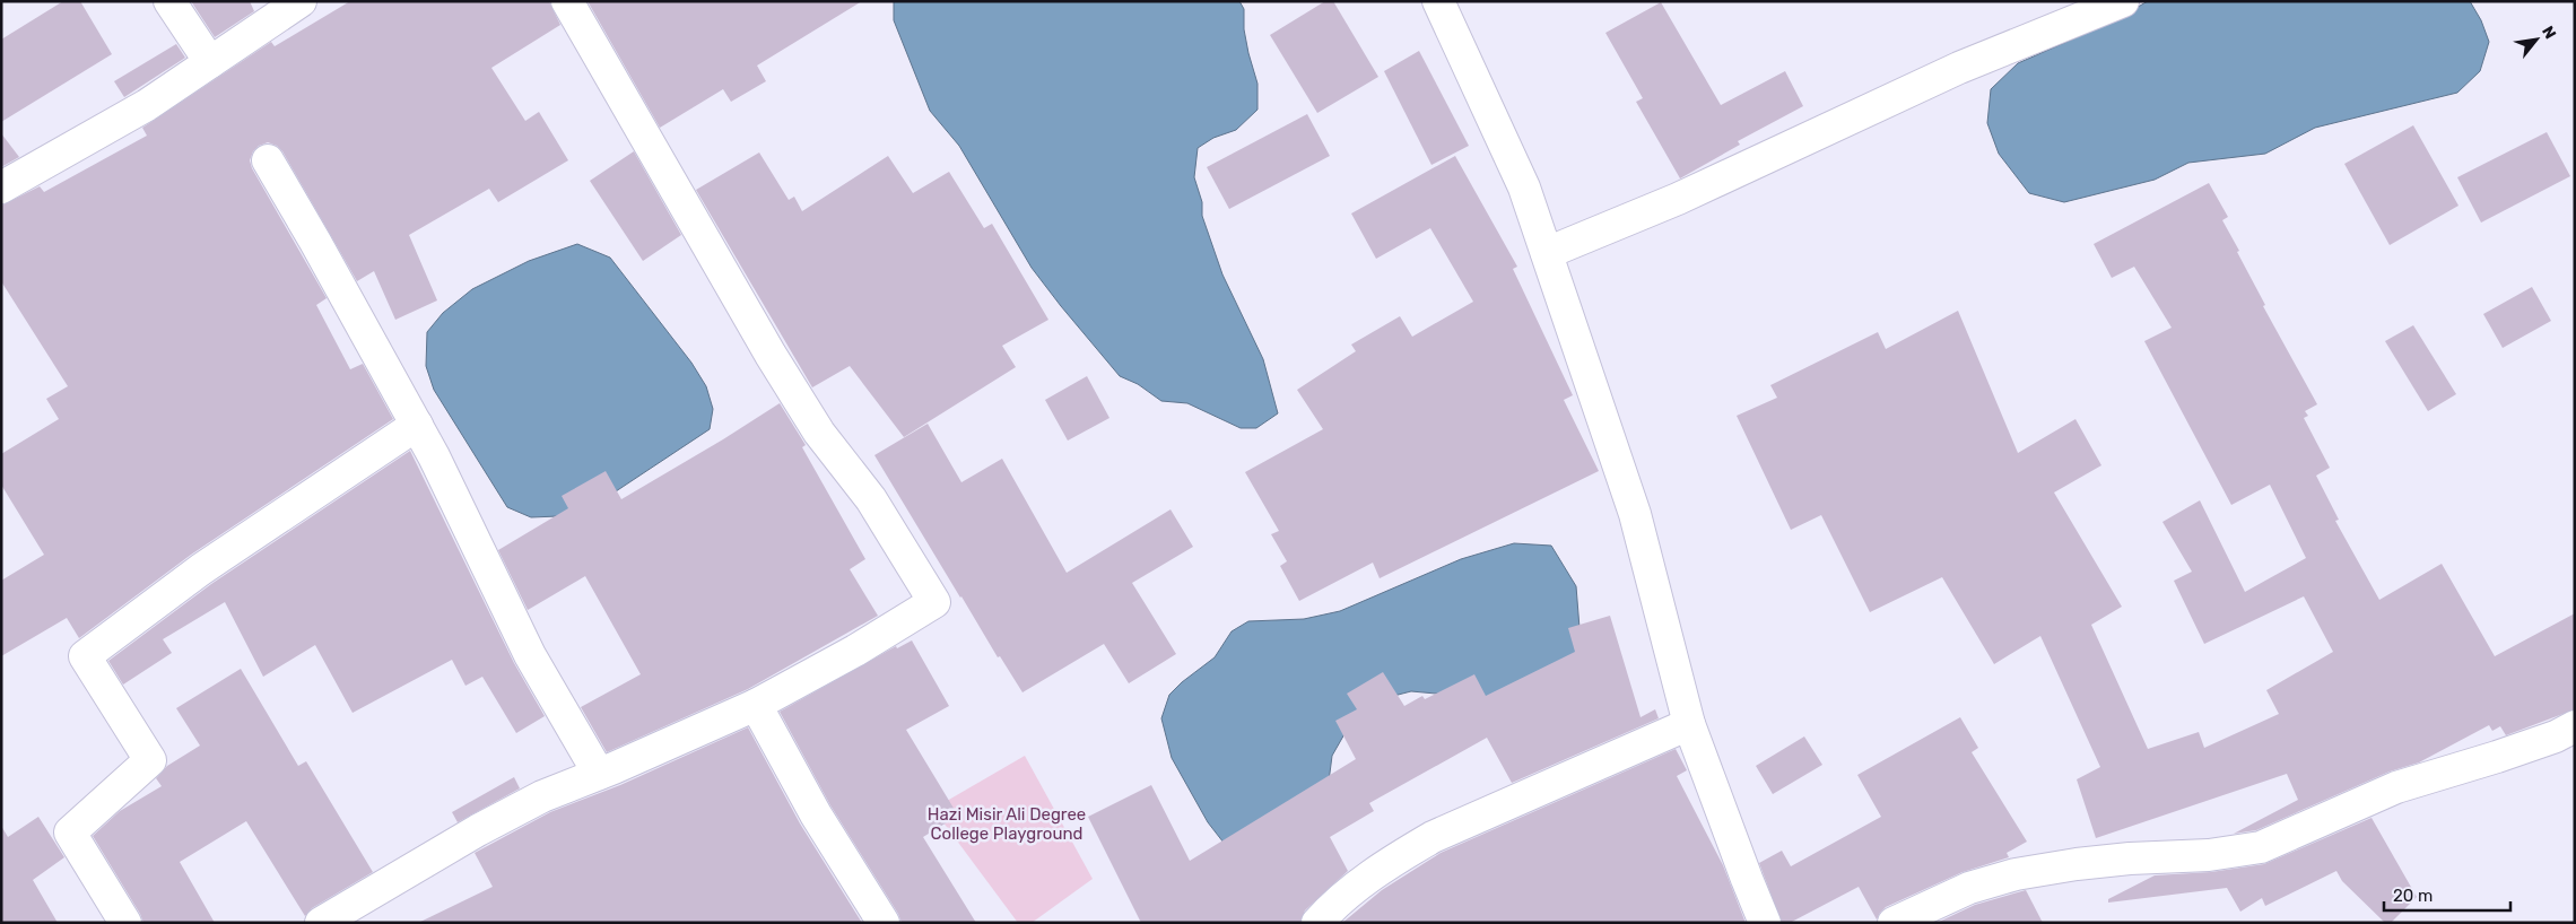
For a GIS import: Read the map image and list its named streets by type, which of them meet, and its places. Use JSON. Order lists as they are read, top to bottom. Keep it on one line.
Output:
{"parks":["Hazi Misir Ali Degree College Playground"],"scale_bar":"20 m","north":"top right"}
